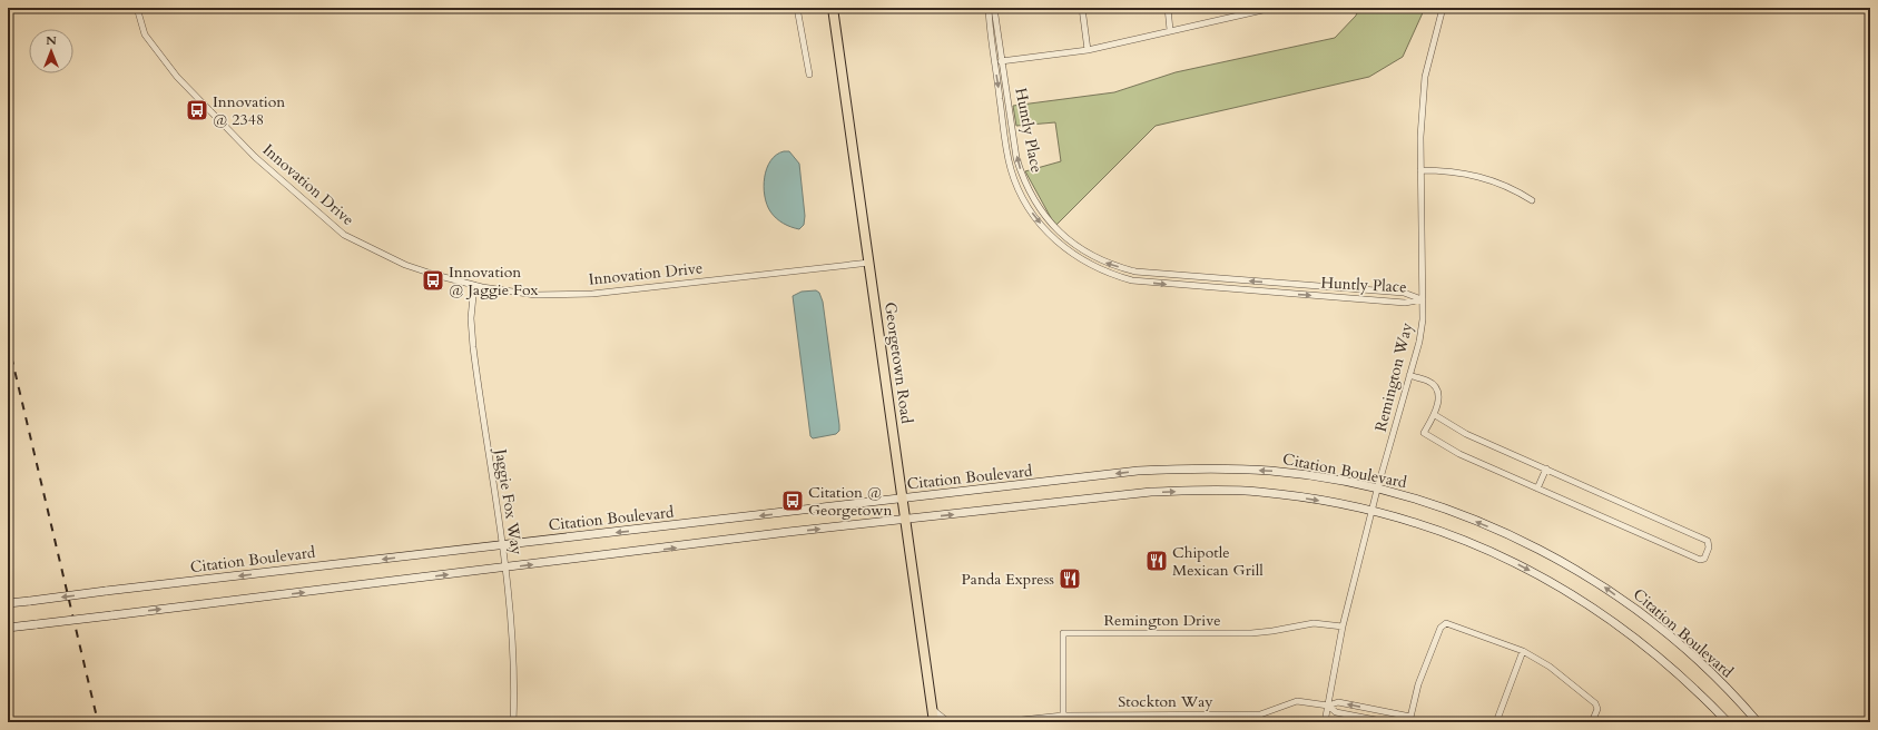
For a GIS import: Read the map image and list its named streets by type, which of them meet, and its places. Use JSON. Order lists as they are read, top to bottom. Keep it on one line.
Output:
{"streets":{"main road":["Georgetown Road","Citation Boulevard"],"street":["Huntly Place","Innovation Drive","Remington Way","Jaggie Fox Way","Remington Drive","Stockton Way"]},"crossings":[["Huntly Place","Remington Way"],["Innovation Drive","Georgetown Road"],["Innovation Drive","Jaggie Fox Way"],["Georgetown Road","Citation Boulevard"],["Remington Way","Citation Boulevard"],["Remington Way","Remington Drive"],["Remington Way","Stockton Way"],["Citation Boulevard","Jaggie Fox Way"],["Remington Drive","Stockton Way"]],"places":{"bus stop":["Innovation @ 2348","Innovation @ Jaggie Fox","Citation @ Georgetown"],"restaurant":["Chipotle Mexican Grill","Panda Express"]},"north":"top"}
